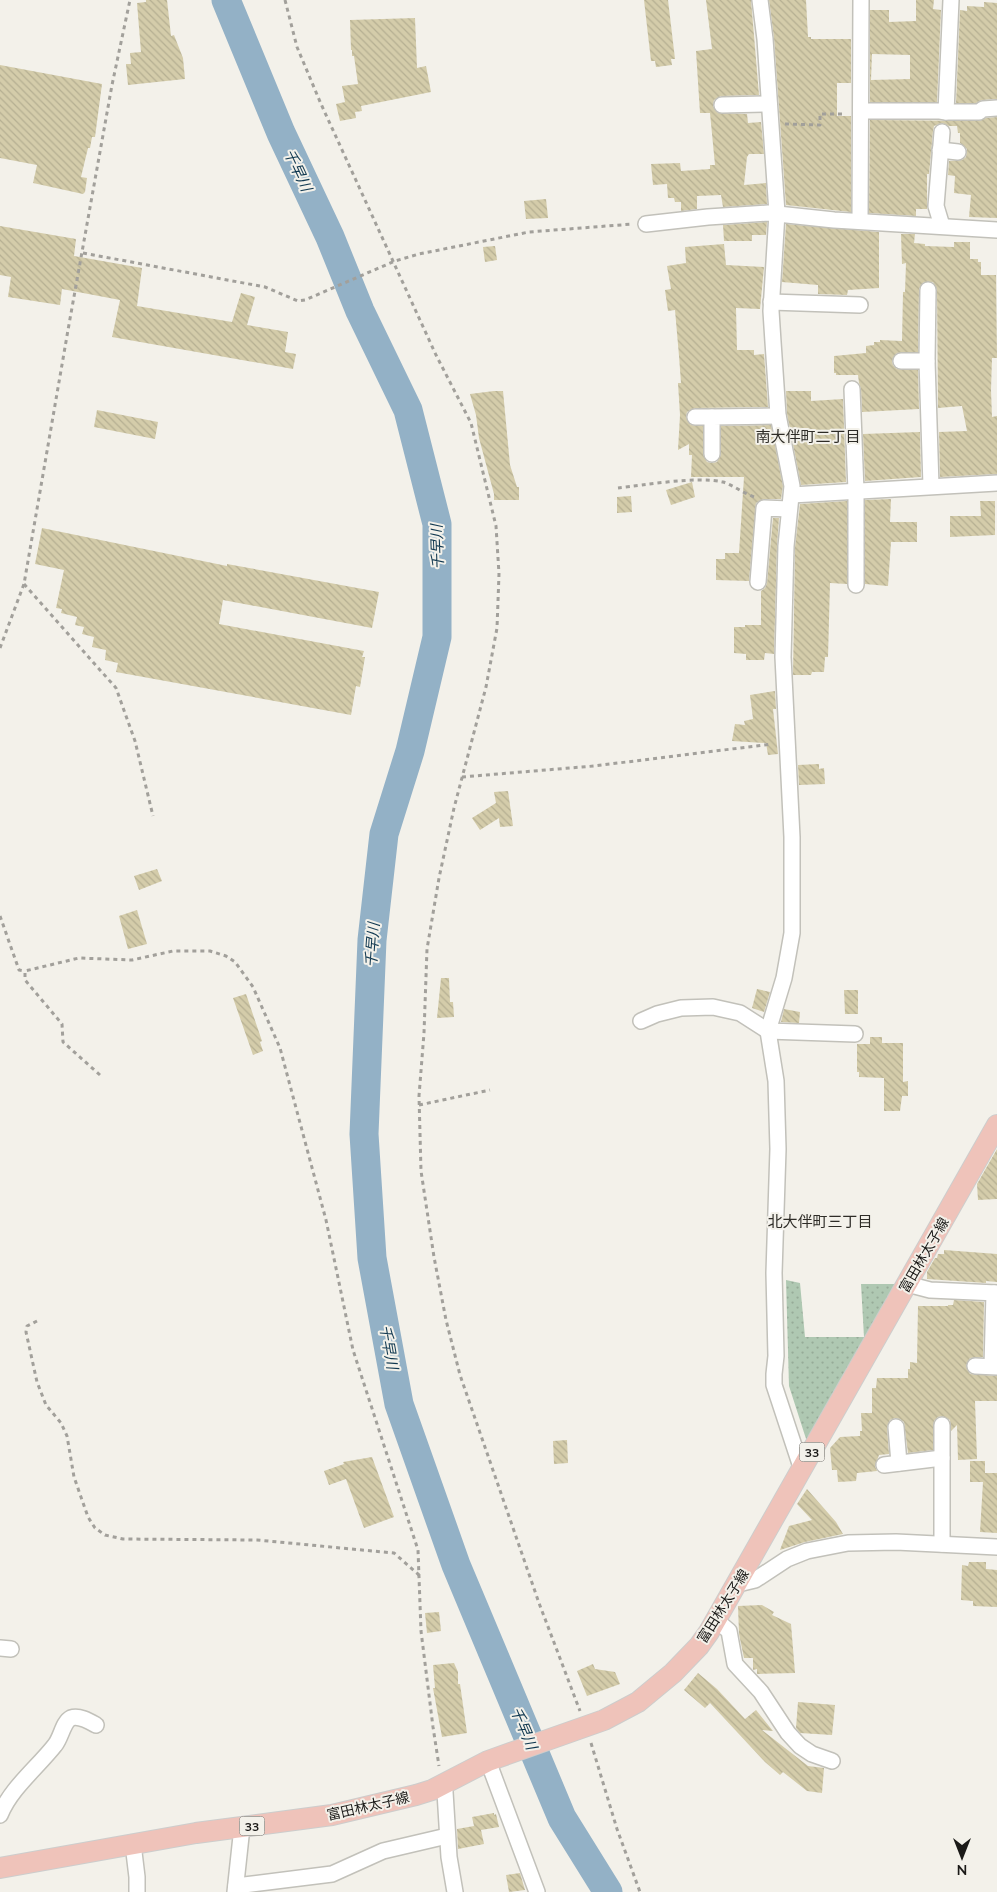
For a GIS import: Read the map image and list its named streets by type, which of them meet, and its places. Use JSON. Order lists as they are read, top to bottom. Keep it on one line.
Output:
{"streets":{"main road":["富田林太子線","33"]},"districts":["南大伴町二丁目","北大伴町三丁目"],"water":["千早川"],"north":"bottom"}
